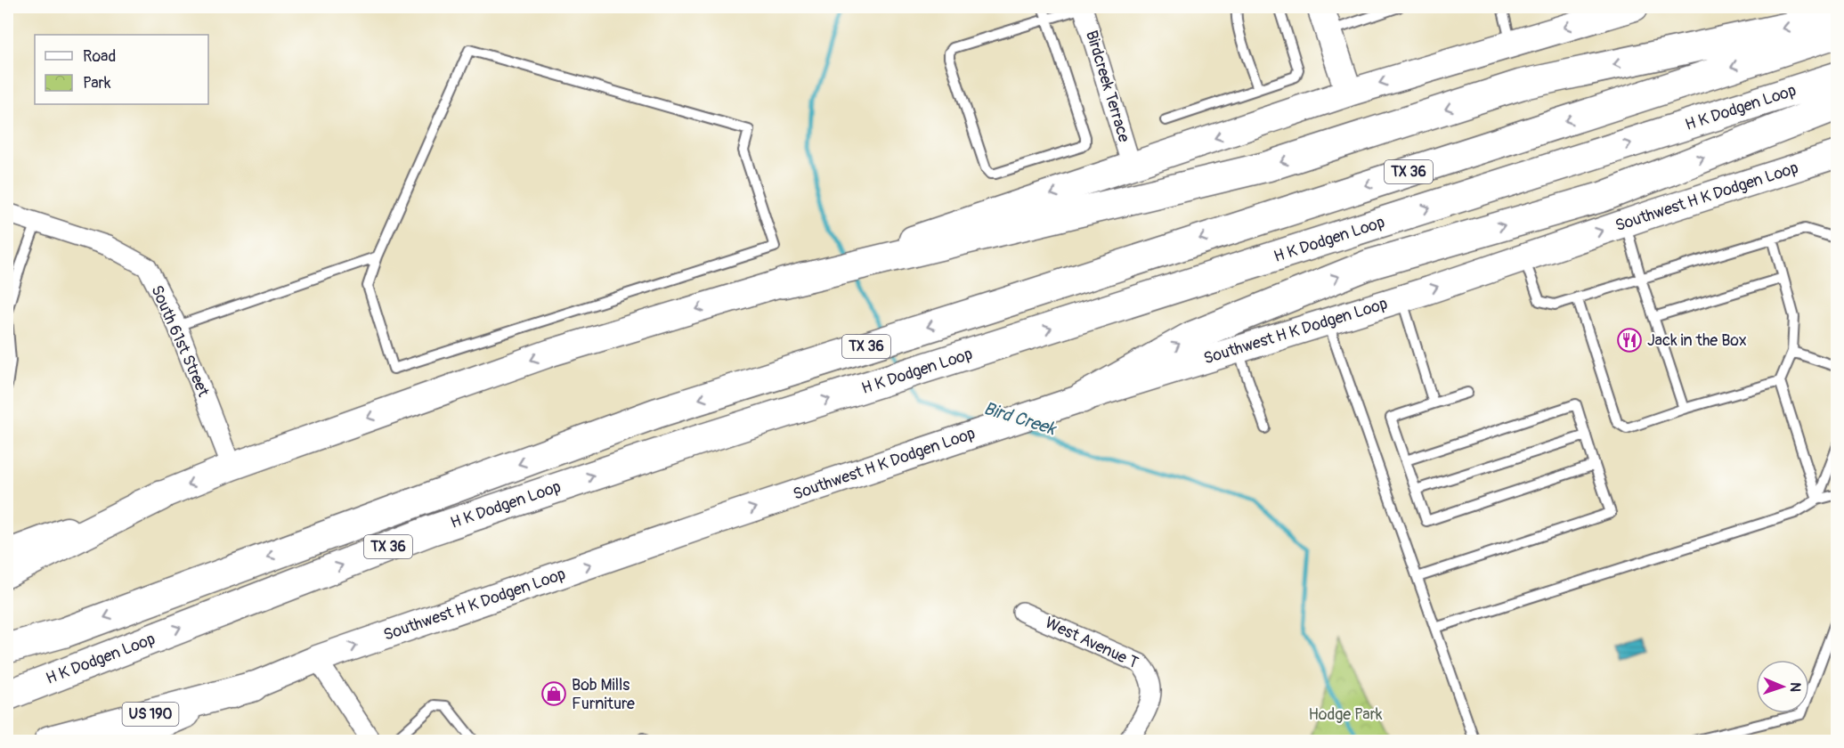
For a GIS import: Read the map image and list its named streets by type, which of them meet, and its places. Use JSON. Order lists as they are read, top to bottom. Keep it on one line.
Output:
{"streets":{"highway":["H K Dodgen Loop","TX 36","US 190"],"main road":["Southwest H K Dodgen Loop"],"street":["Birdcreek Terrace","South 61st Street","West Avenue T"]},"crossings":[["Southwest H K Dodgen Loop","US 190"]],"water":["Bird Creek"],"parks":["Hodge Park"],"places":{"restaurant":["Jack in the Box"],"shop":["Bob Mills Furniture"]},"legend":["Road","Park"],"north":"right"}
